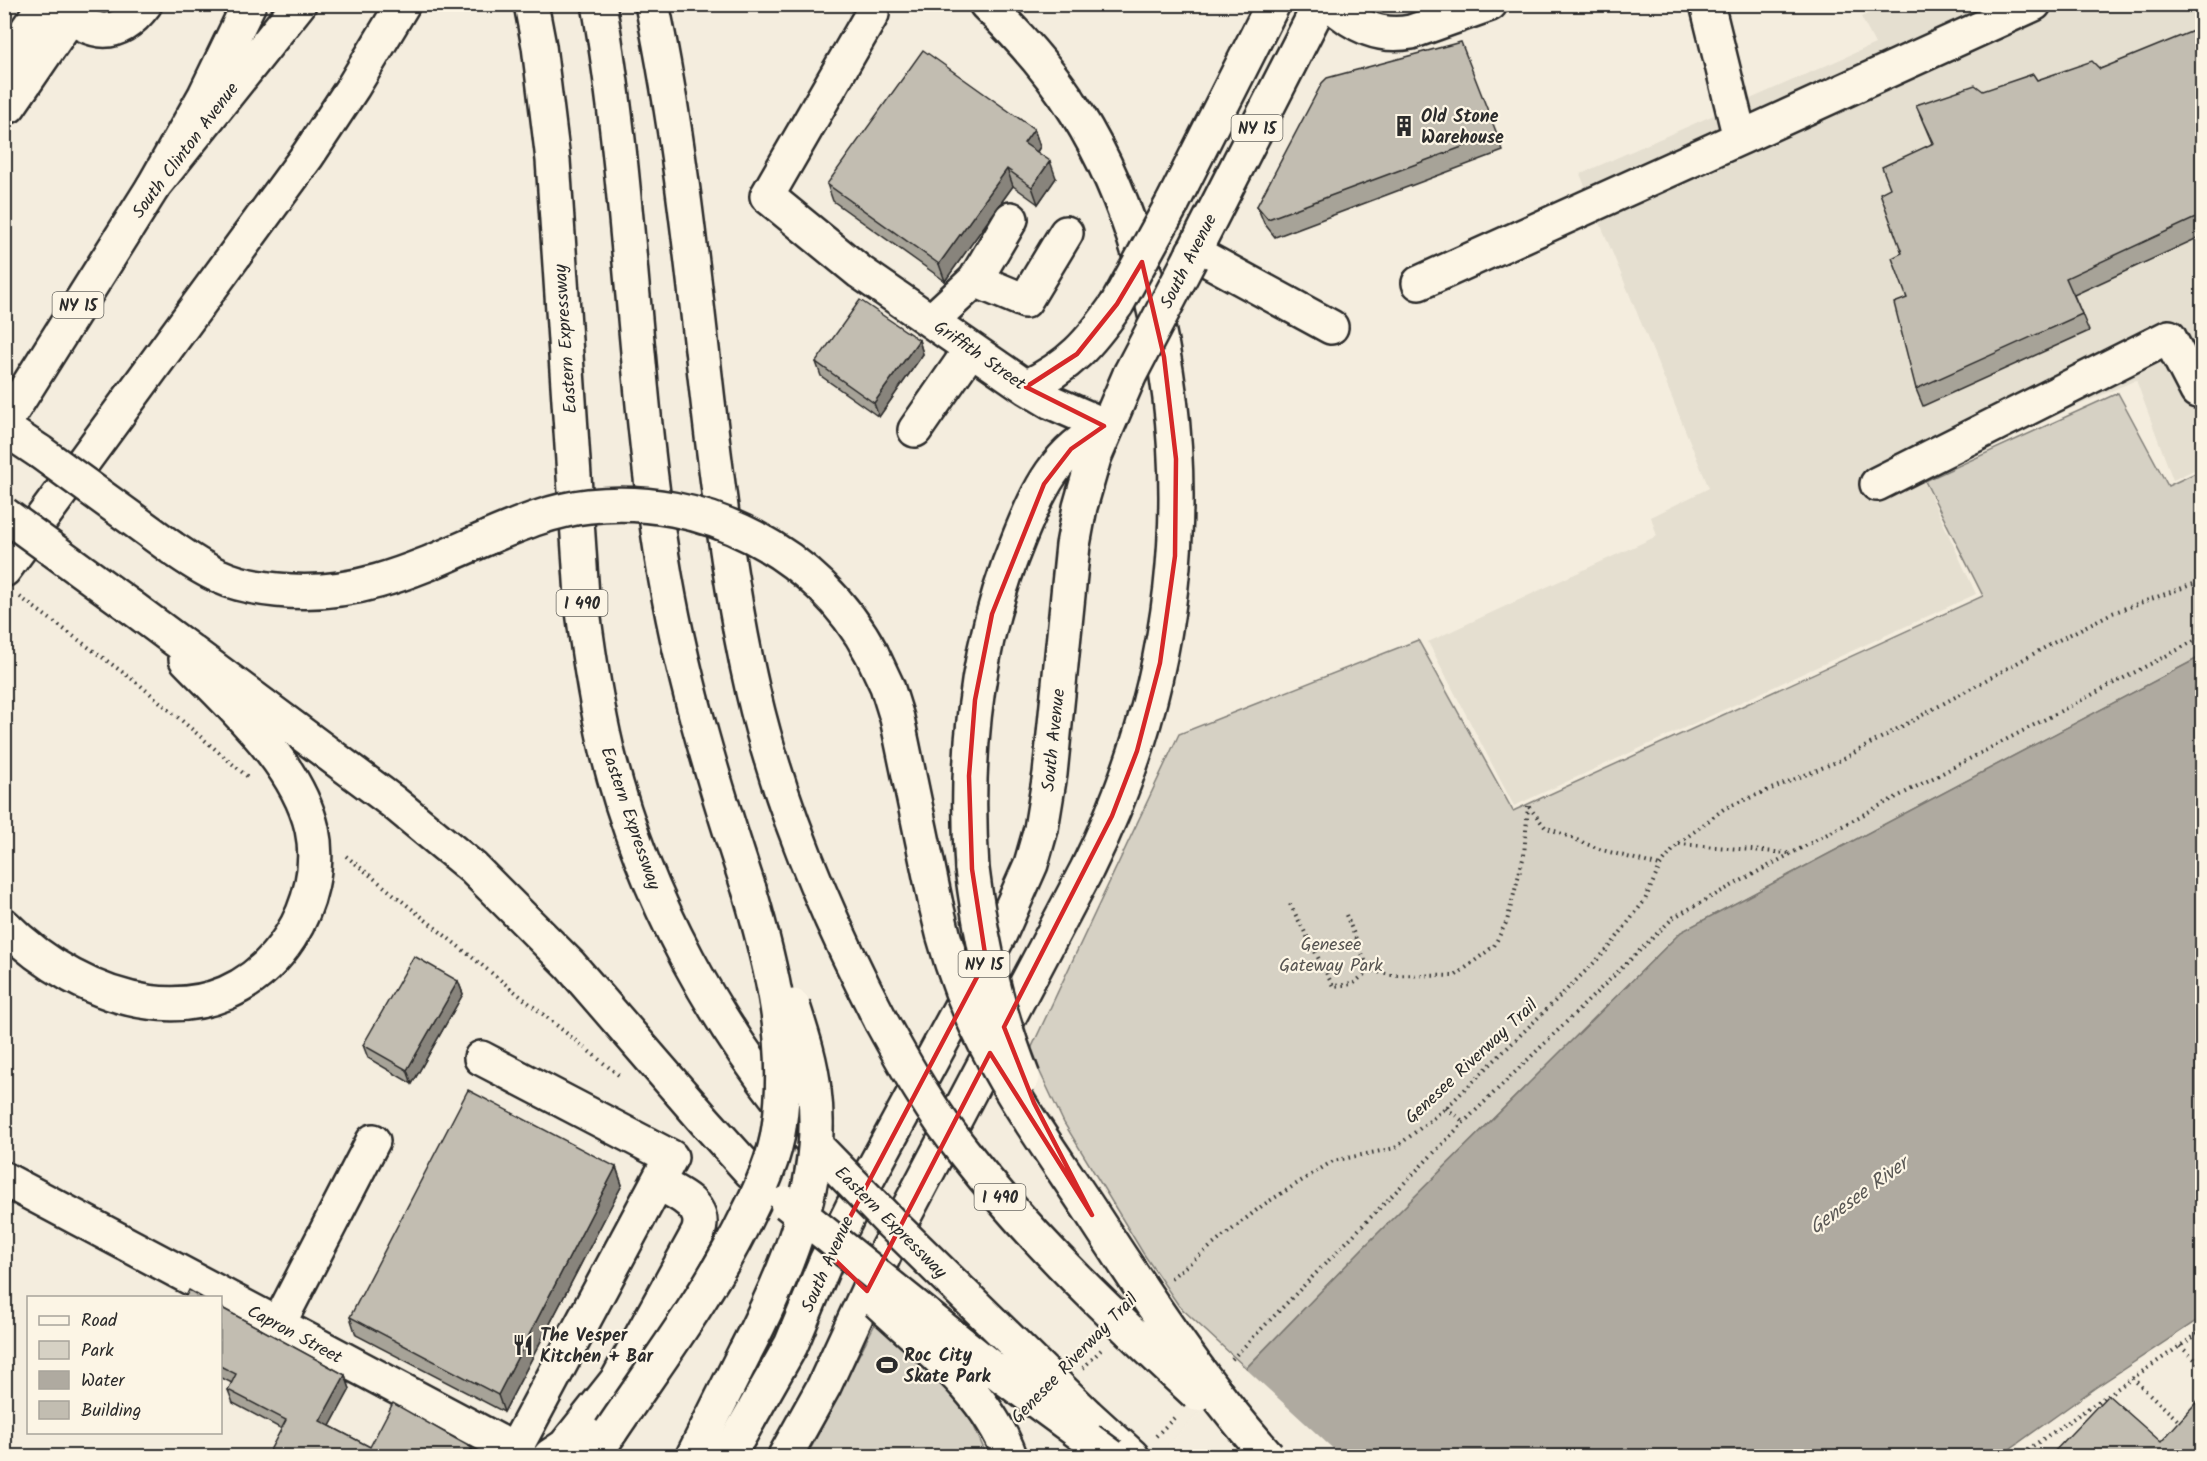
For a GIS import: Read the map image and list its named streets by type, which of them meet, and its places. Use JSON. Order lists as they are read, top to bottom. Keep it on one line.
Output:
{"streets":{"main road":["NY 15","South Clinton Avenue","South Avenue","Eastern Expressway","Griffith Street","I 490","Capron Street"],"path":["Genesee Riverway Trail"]},"crossings":[["South Avenue","Griffith Street"]],"water":["Genesee River"],"parks":["Genesee Gateway Park"],"places":{"building":["Old Stone Warehouse"],"restaurant":["The Vesper Kitchen + Bar"],"sports":["Roc City Skate Park"]},"legend":["Road","Park","Water","Building"]}
